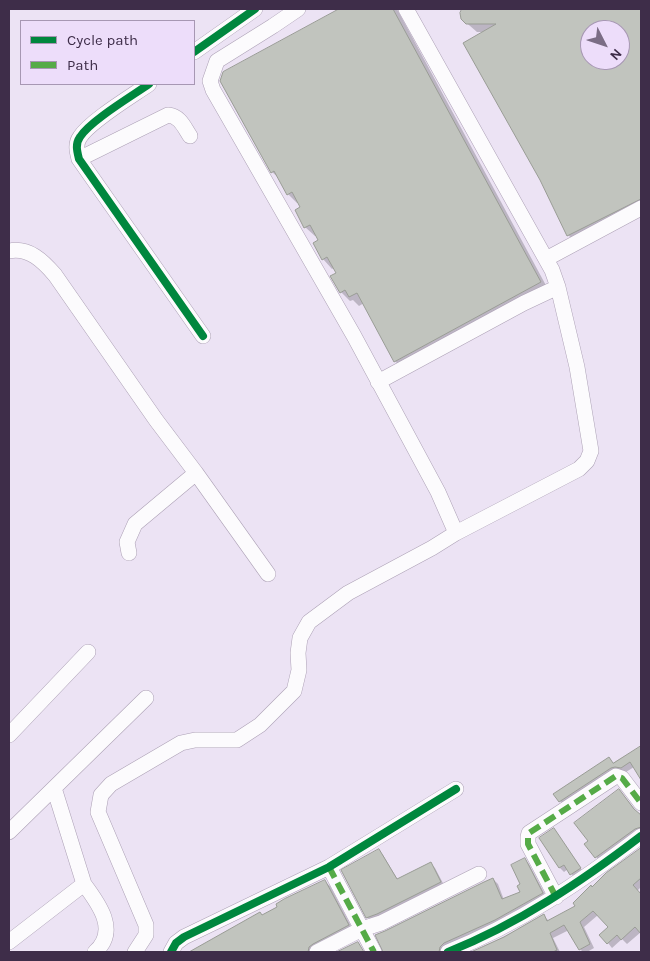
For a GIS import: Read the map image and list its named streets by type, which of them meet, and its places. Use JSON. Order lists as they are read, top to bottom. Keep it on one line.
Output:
{"legend":["Cycle path","Path"],"north":"bottom right"}
